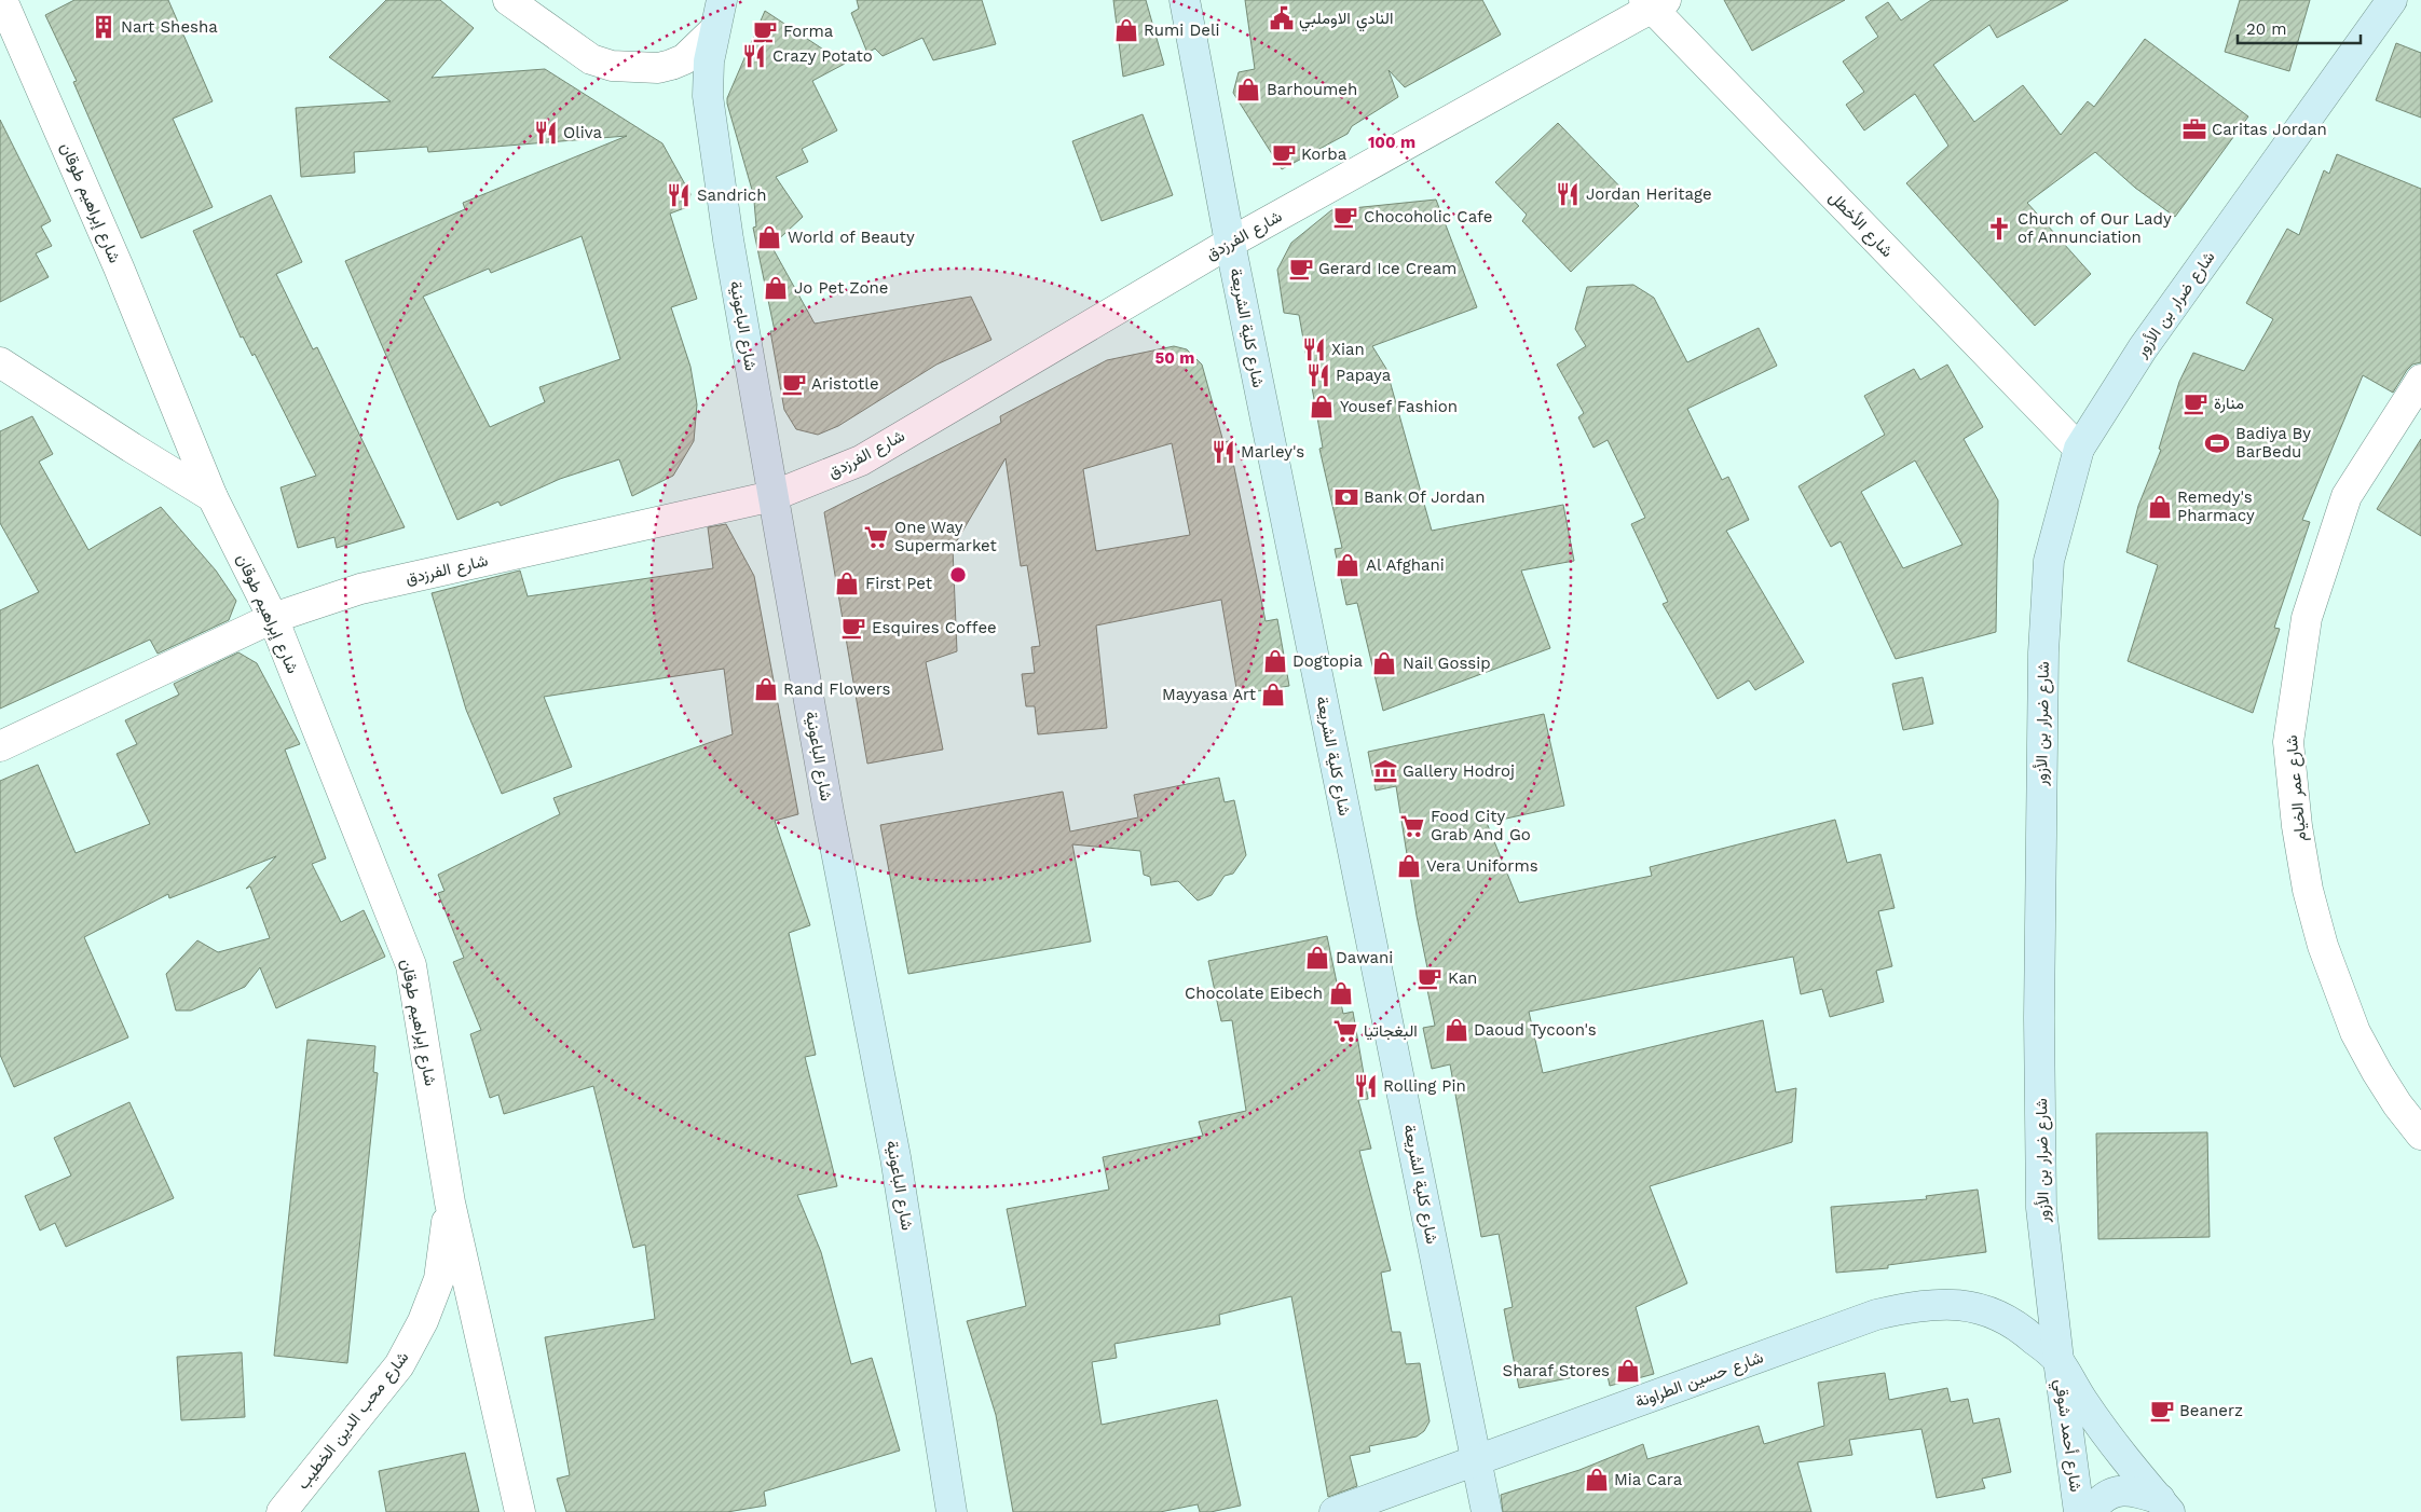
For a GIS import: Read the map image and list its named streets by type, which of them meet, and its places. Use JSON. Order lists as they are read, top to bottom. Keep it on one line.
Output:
{"streets":{"street":["شارع إبراهيم طوقان","شارع الأخطل","شارع الفرزدق","شارع ضرار بن الأزور","شارع الباعونية","شارع كلية الشريعة","شارع عمر الخيام","شارع حسين الطراونة","شارع محب الدين الخطيب","شارع أحمد شوقي"]},"crossings":[["شارع إبراهيم طوقان","شارع الفرزدق"],["شارع إبراهيم طوقان","شارع محب الدين الخطيب"],["شارع الأخطل","شارع الفرزدق"],["شارع الأخطل","شارع ضرار بن الأزور"],["شارع الفرزدق","شارع الباعونية"],["شارع الفرزدق","شارع كلية الشريعة"],["شارع ضرار بن الأزور","شارع حسين الطراونة"],["شارع ضرار بن الأزور","شارع أحمد شوقي"],["شارع كلية الشريعة","شارع حسين الطراونة"],["شارع حسين الطراونة","شارع أحمد شوقي"]],"places":{"public building":["النادي الاوملبي"],"building":["Nart Shesha"],"shop":["Rumi Deli","Barhoumeh","World of Beauty","Jo Pet Zone","Yousef Fashion","Remedy's Pharmacy","Al Afghani","First Pet","Dogtopia","Nail Gossip","Rand Flowers","Mayyasa Art","Vera Uniforms","Dawani","Chocolate Eibech","Daoud Tycoon's","Sharaf Stores","Mia Cara"],"cafe":["Forma","Korba","Chocoholic Cafe","Gerard Ice Cream","Aristotle","منارة","Esquires Coffee","Kan","Beanerz"],"restaurant":["Crazy Potato","Oliva","Jordan Heritage","Sandrich","Xian","Papaya","Marley's","Rolling Pin"],"office":["Caritas Jordan"],"church":["Church of Our Lady of Annunciation"],"sports":["Badiya By BarBedu"],"bank":["Bank Of Jordan"],"supermarket":["One Way Supermarket","Food City Grab And Go","البغجاتيا"],"museum":["Gallery Hodroj"]},"scale_bar":"20 m","rings":["100 m","50 m"]}
